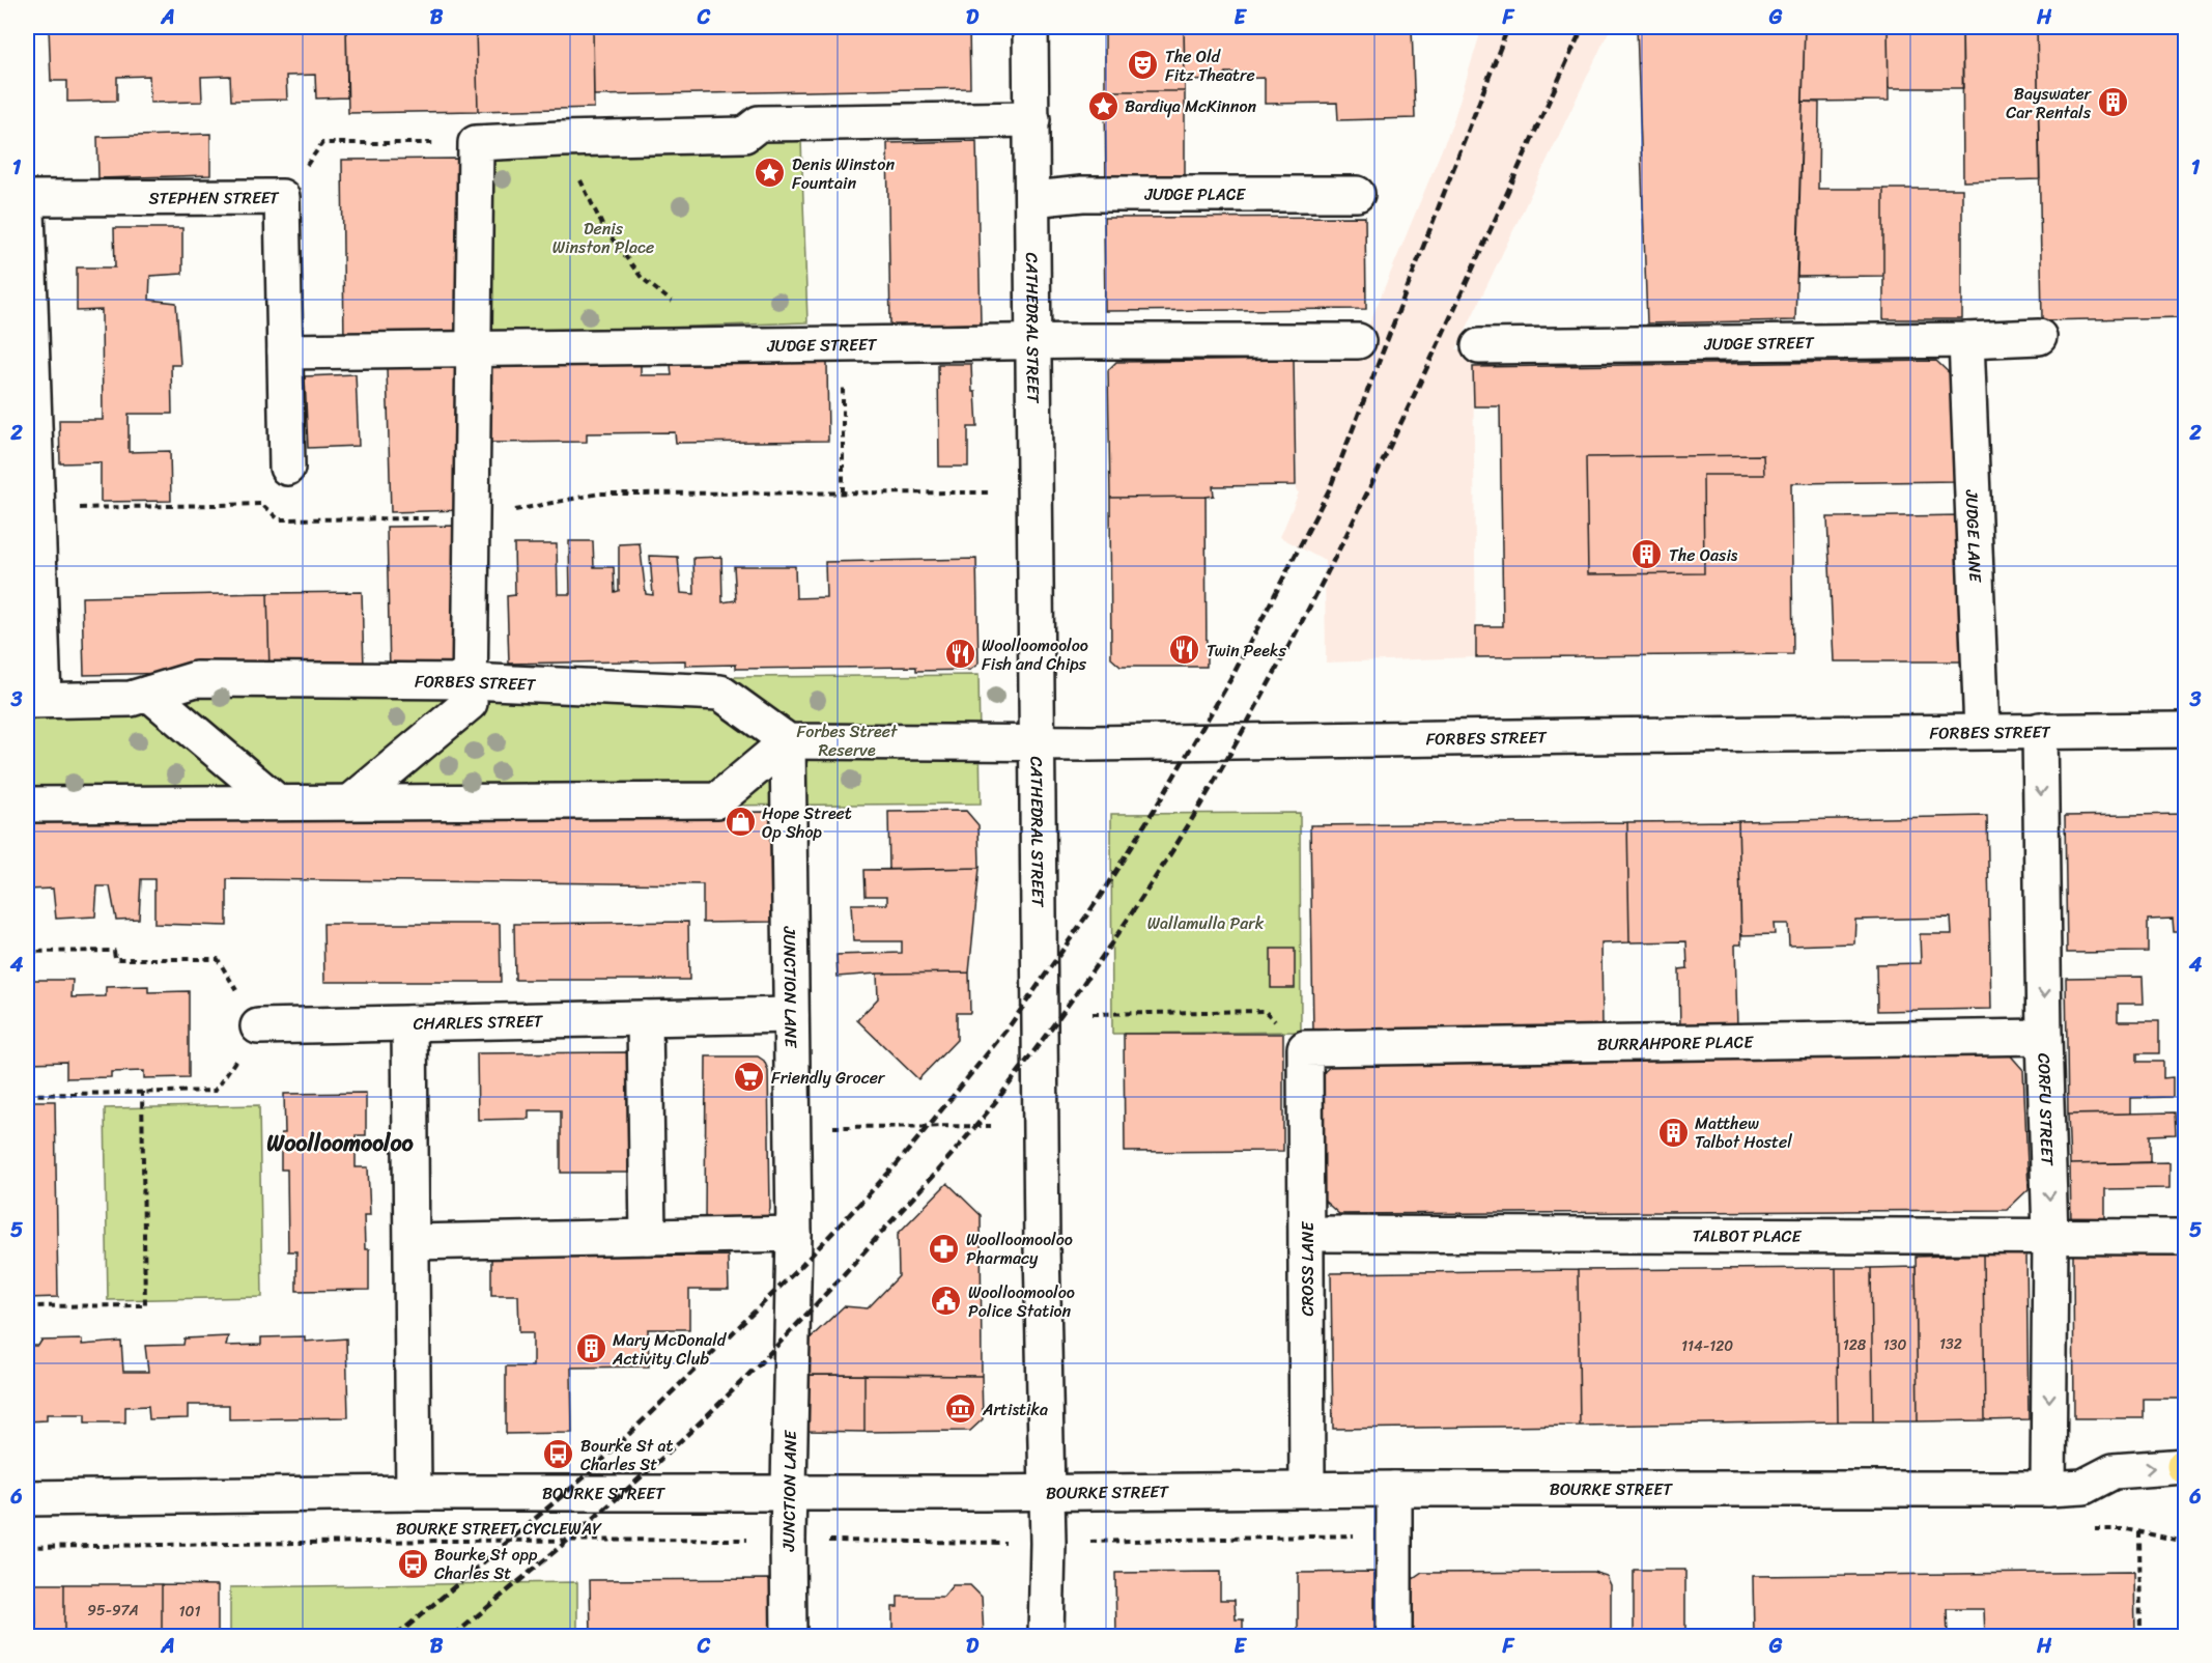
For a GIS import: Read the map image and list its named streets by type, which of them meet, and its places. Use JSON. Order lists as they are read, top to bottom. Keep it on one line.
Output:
{"streets":{"street":["JUDGE PLACE","STEPHEN STREET","CATHEDRAL STREET","JUDGE STREET","JUDGE LANE","FORBES STREET","JUNCTION LANE","CHARLES STREET","BURRAHPORE PLACE","CORFU STREET","TALBOT PLACE","CROSS LANE","BOURKE STREET"],"path":["BOURKE STREET CYCLEWAY"]},"crossings":[["JUDGE PLACE","CATHEDRAL STREET"],["STEPHEN STREET","JUDGE STREET"],["CATHEDRAL STREET","JUDGE STREET"],["CATHEDRAL STREET","FORBES STREET"],["CATHEDRAL STREET","BOURKE STREET"],["JUDGE STREET","JUDGE LANE"],["JUDGE LANE","FORBES STREET"],["FORBES STREET","JUNCTION LANE"],["FORBES STREET","CORFU STREET"],["JUNCTION LANE","CHARLES STREET"],["JUNCTION LANE","BOURKE STREET"],["JUNCTION LANE","BOURKE STREET CYCLEWAY"],["CHARLES STREET","BOURKE STREET"],["BURRAHPORE PLACE","CORFU STREET"],["BURRAHPORE PLACE","CROSS LANE"],["CORFU STREET","TALBOT PLACE"],["CORFU STREET","BOURKE STREET"],["TALBOT PLACE","CROSS LANE"],["CROSS LANE","BOURKE STREET"]],"one_way":["CORFU STREET"],"districts":["Woolloomooloo"],"parks":["Denis Winston Place","Forbes Street Reserve","Wallamulla Park"],"places":{"theatre":["The Old Fitz Theatre"],"building":["Bayswater Car Rentals","The Oasis","Matthew Talbot Hostel","Mary McDonald Activity Club"],"place":["Bardiya McKinnon","Denis Winston Fountain"],"restaurant":["Twin Peeks","Woolloomooloo Fish and Chips"],"shop":["Hope Street Op Shop"],"supermarket":["Friendly Grocer"],"pharmacy":["Woolloomooloo Pharmacy"],"public building":["Woolloomooloo Police Station"],"museum":["Artistika"],"bus stop":["Bourke St at Charles St","Bourke St opp Charles St"]},"house_numbers":["132","128","130","114-120","95-97A","101"],"grid":{"columns":["A","B","C","D","E","F","G","H"],"rows":["1","2","3","4","5","6"]}}
